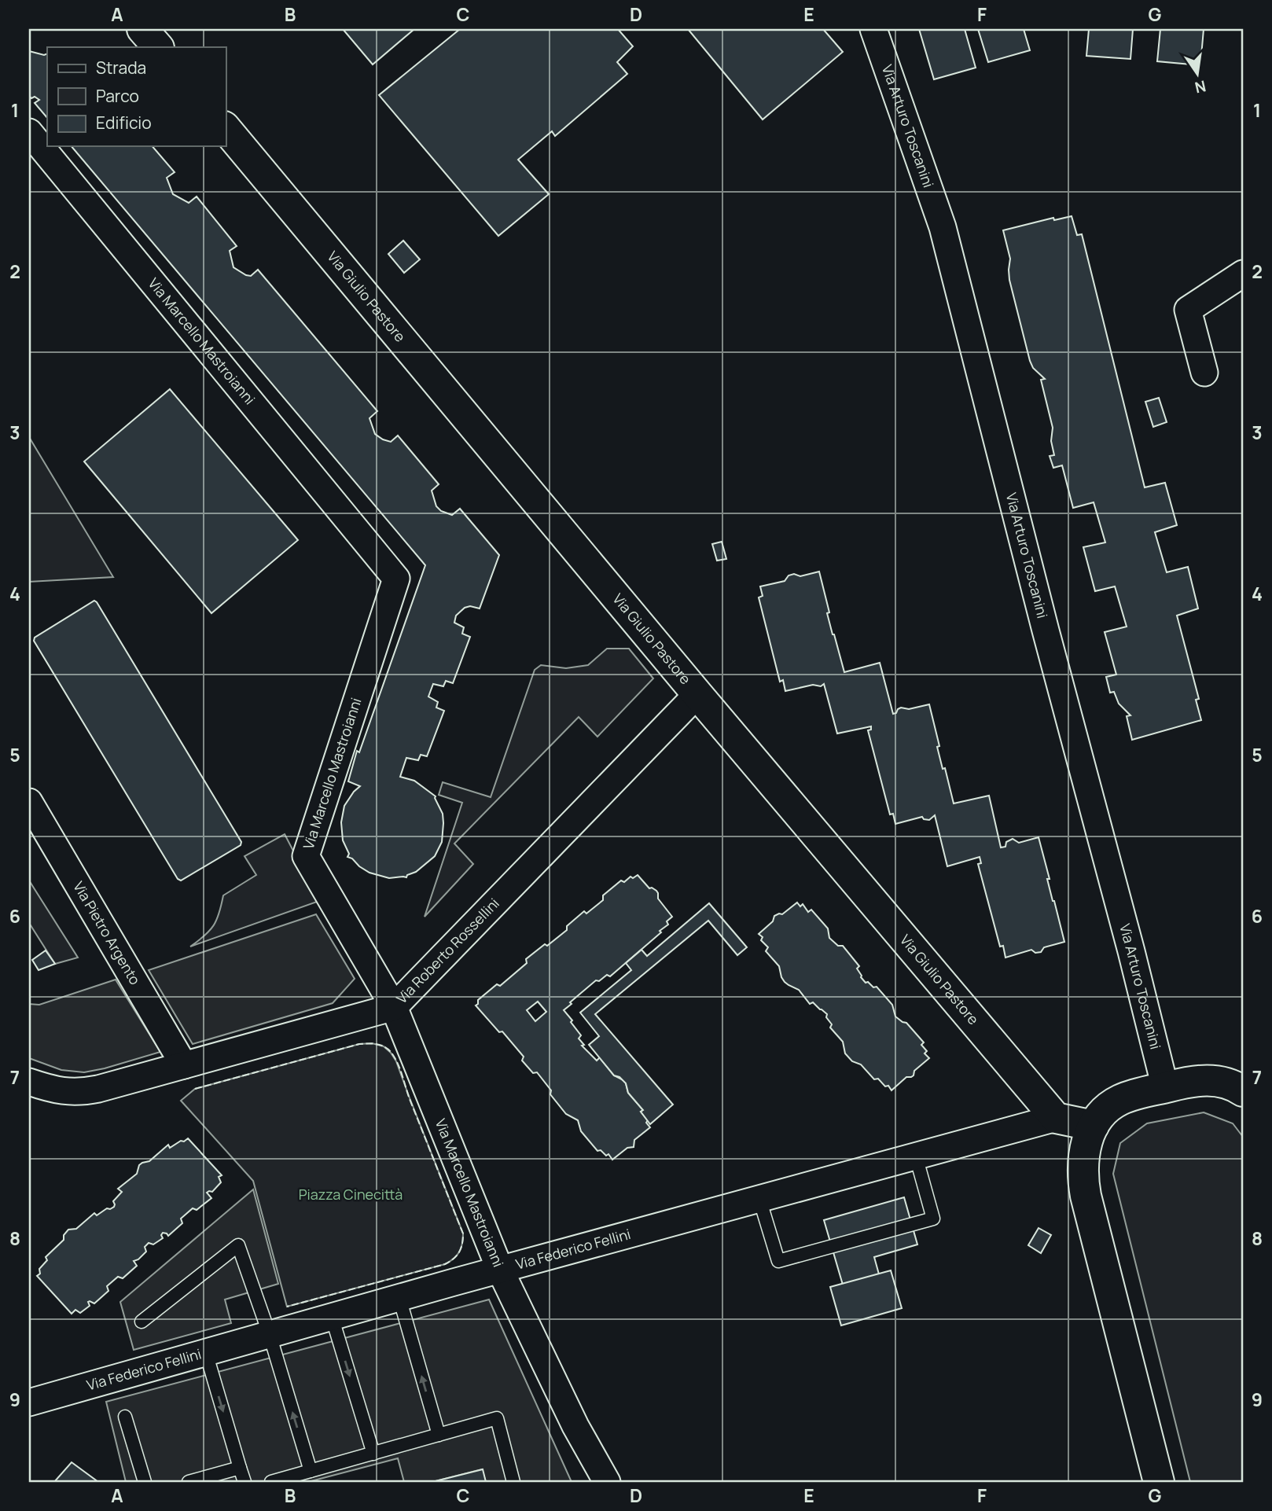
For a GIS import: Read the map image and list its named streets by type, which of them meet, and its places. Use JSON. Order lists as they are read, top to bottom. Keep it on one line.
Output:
{"streets":{"street":["Via Arturo Toscanini","Via Giulio Pastore","Via Marcello Mastroianni","Via Pietro Argento","Via Roberto Rossellini","Via Federico Fellini"]},"crossings":[["Via Giulio Pastore","Via Roberto Rossellini"],["Via Giulio Pastore","Via Federico Fellini"],["Via Marcello Mastroianni","Via Roberto Rossellini"],["Via Marcello Mastroianni","Via Federico Fellini"],["Via Pietro Argento","Via Roberto Rossellini"]],"parks":["Piazza Cinecittà"],"legend":["Strada","Parco","Edificio"],"north":"bottom","grid":{"columns":["A","B","C","D","E","F","G"],"rows":["1","2","3","4","5","6","7","8","9"]}}
